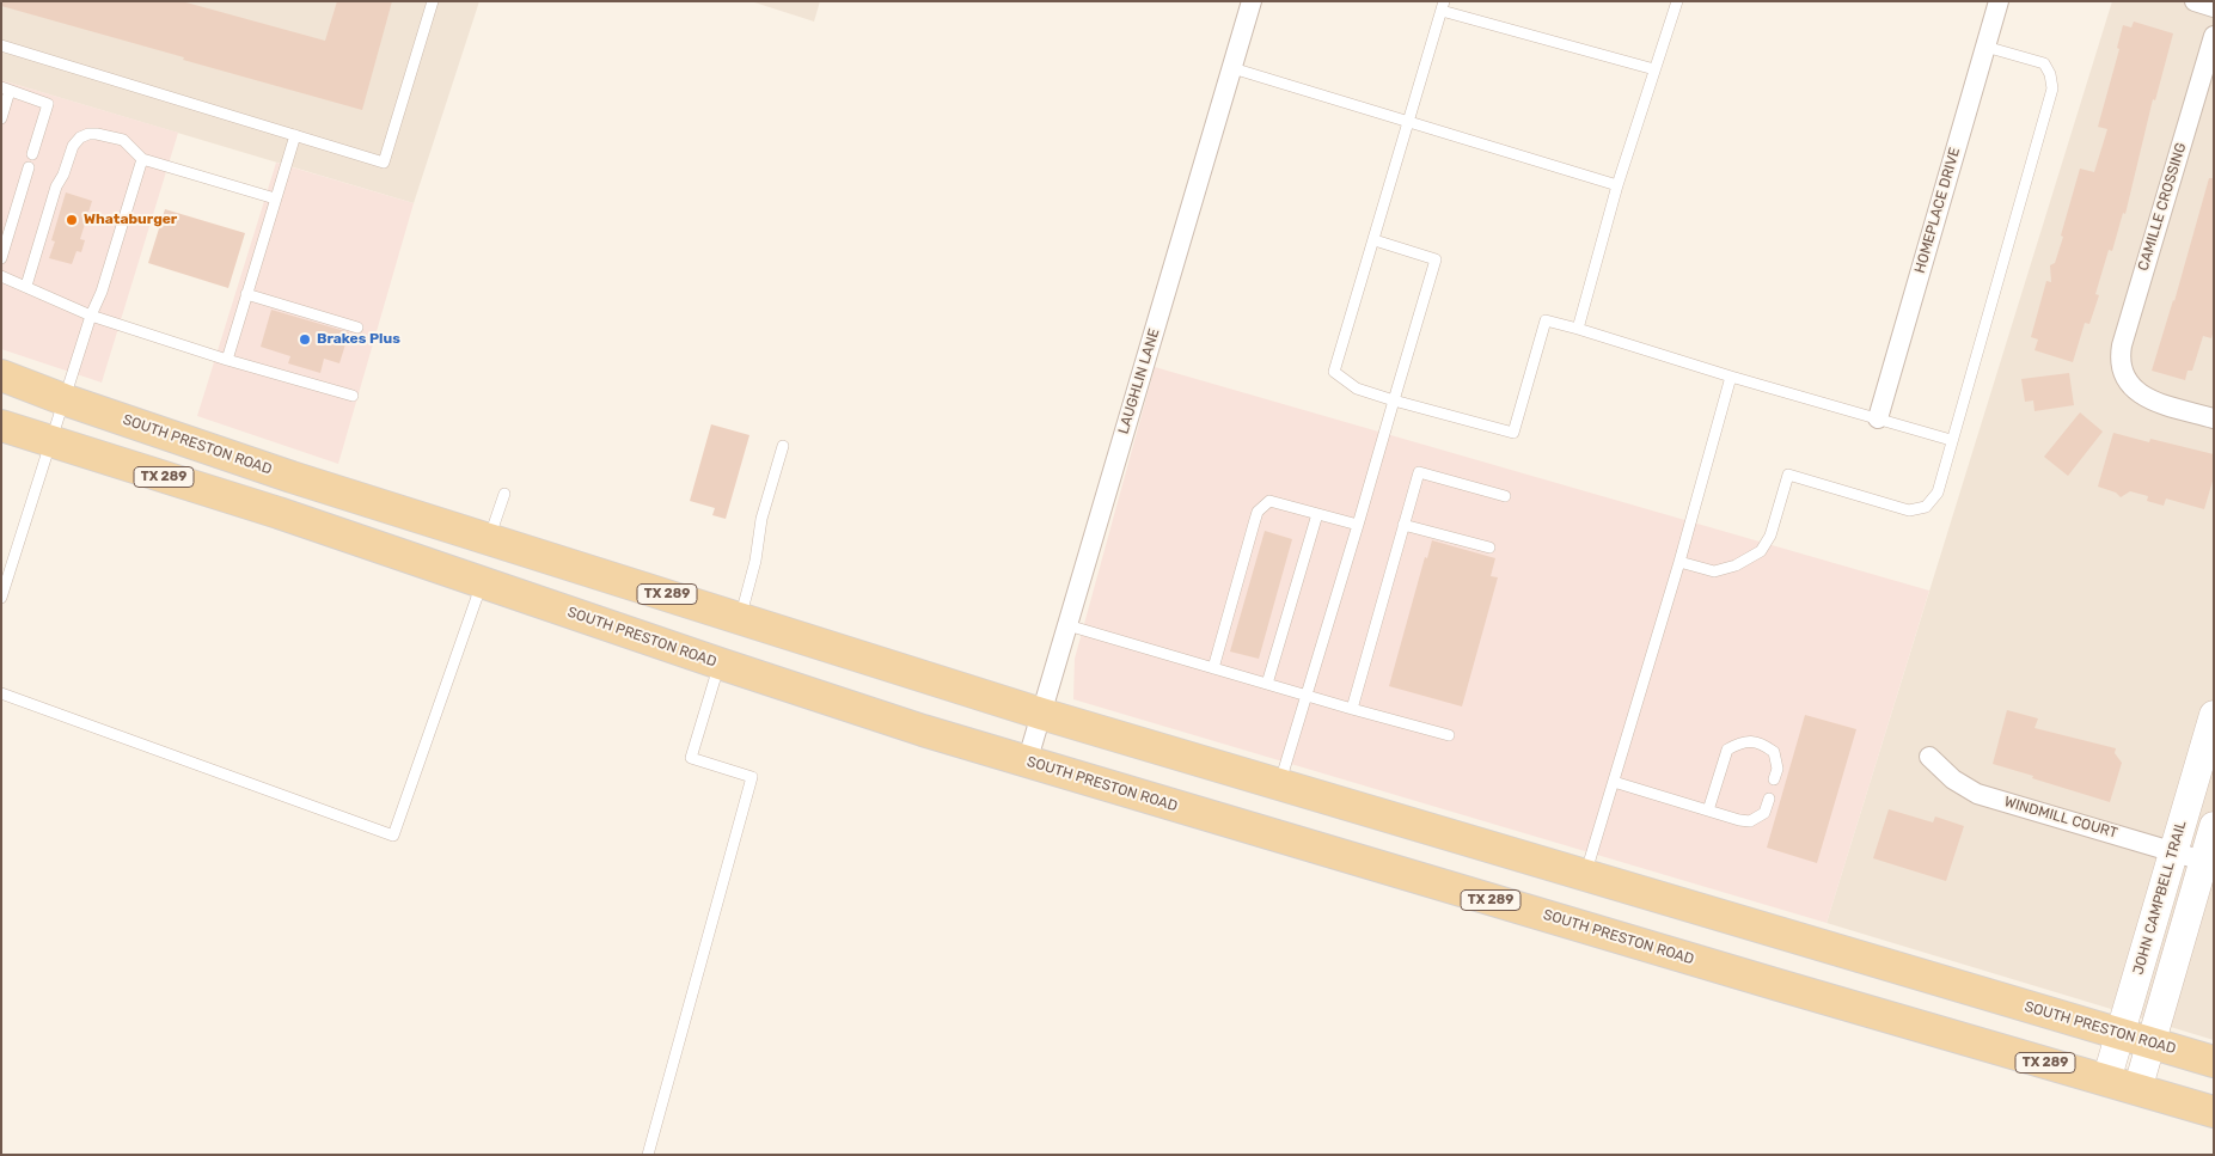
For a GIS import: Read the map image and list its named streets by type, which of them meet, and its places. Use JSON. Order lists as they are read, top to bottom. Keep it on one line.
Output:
{"streets":{"main road":["SOUTH PRESTON ROAD","TX 289"],"street":["CAMILLE CROSSING","HOMEPLACE DRIVE","LAUGHLIN LANE","WINDMILL COURT","JOHN CAMPBELL TRAIL"]},"crossings":[["LAUGHLIN LANE","SOUTH PRESTON ROAD"],["SOUTH PRESTON ROAD","JOHN CAMPBELL TRAIL"],["WINDMILL COURT","JOHN CAMPBELL TRAIL"]],"places":["Whataburger","Brakes Plus"]}
